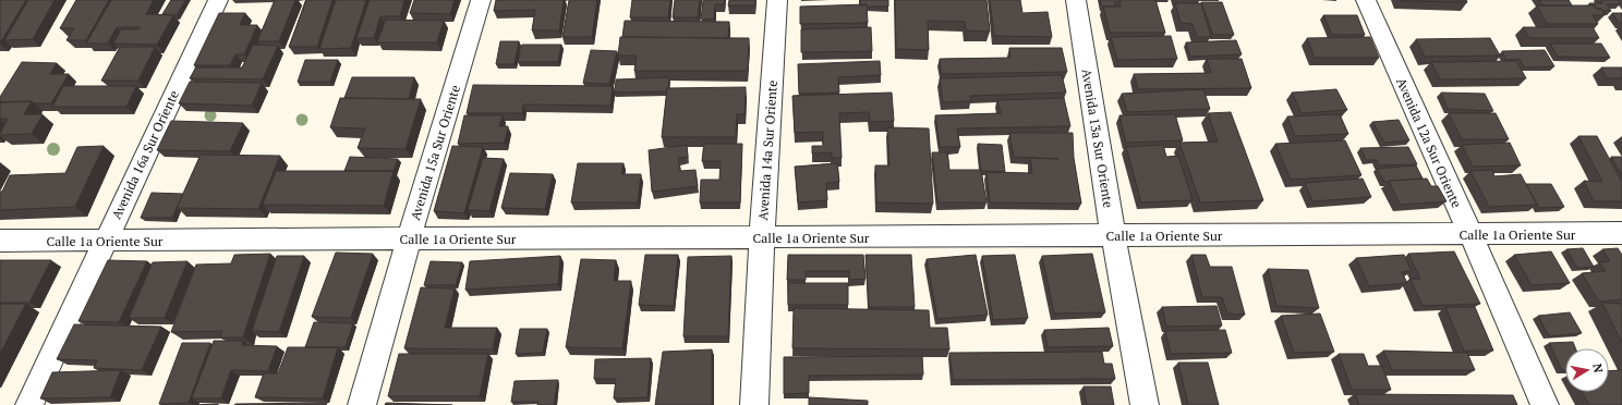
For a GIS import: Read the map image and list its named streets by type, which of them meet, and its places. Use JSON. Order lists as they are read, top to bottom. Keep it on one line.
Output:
{"streets":{"street":["Avenida 13a Sur Oriente","Avenida 12a Sur Oriente","Avenida 14a Sur Oriente","Avenida 15a Sur Oriente","Avenida 16a Sur Oriente","Calle 1a Oriente Sur"]},"crossings":[["Avenida 13a Sur Oriente","Calle 1a Oriente Sur"],["Avenida 12a Sur Oriente","Calle 1a Oriente Sur"],["Avenida 14a Sur Oriente","Calle 1a Oriente Sur"],["Avenida 15a Sur Oriente","Calle 1a Oriente Sur"],["Avenida 16a Sur Oriente","Calle 1a Oriente Sur"]],"north":"right"}
